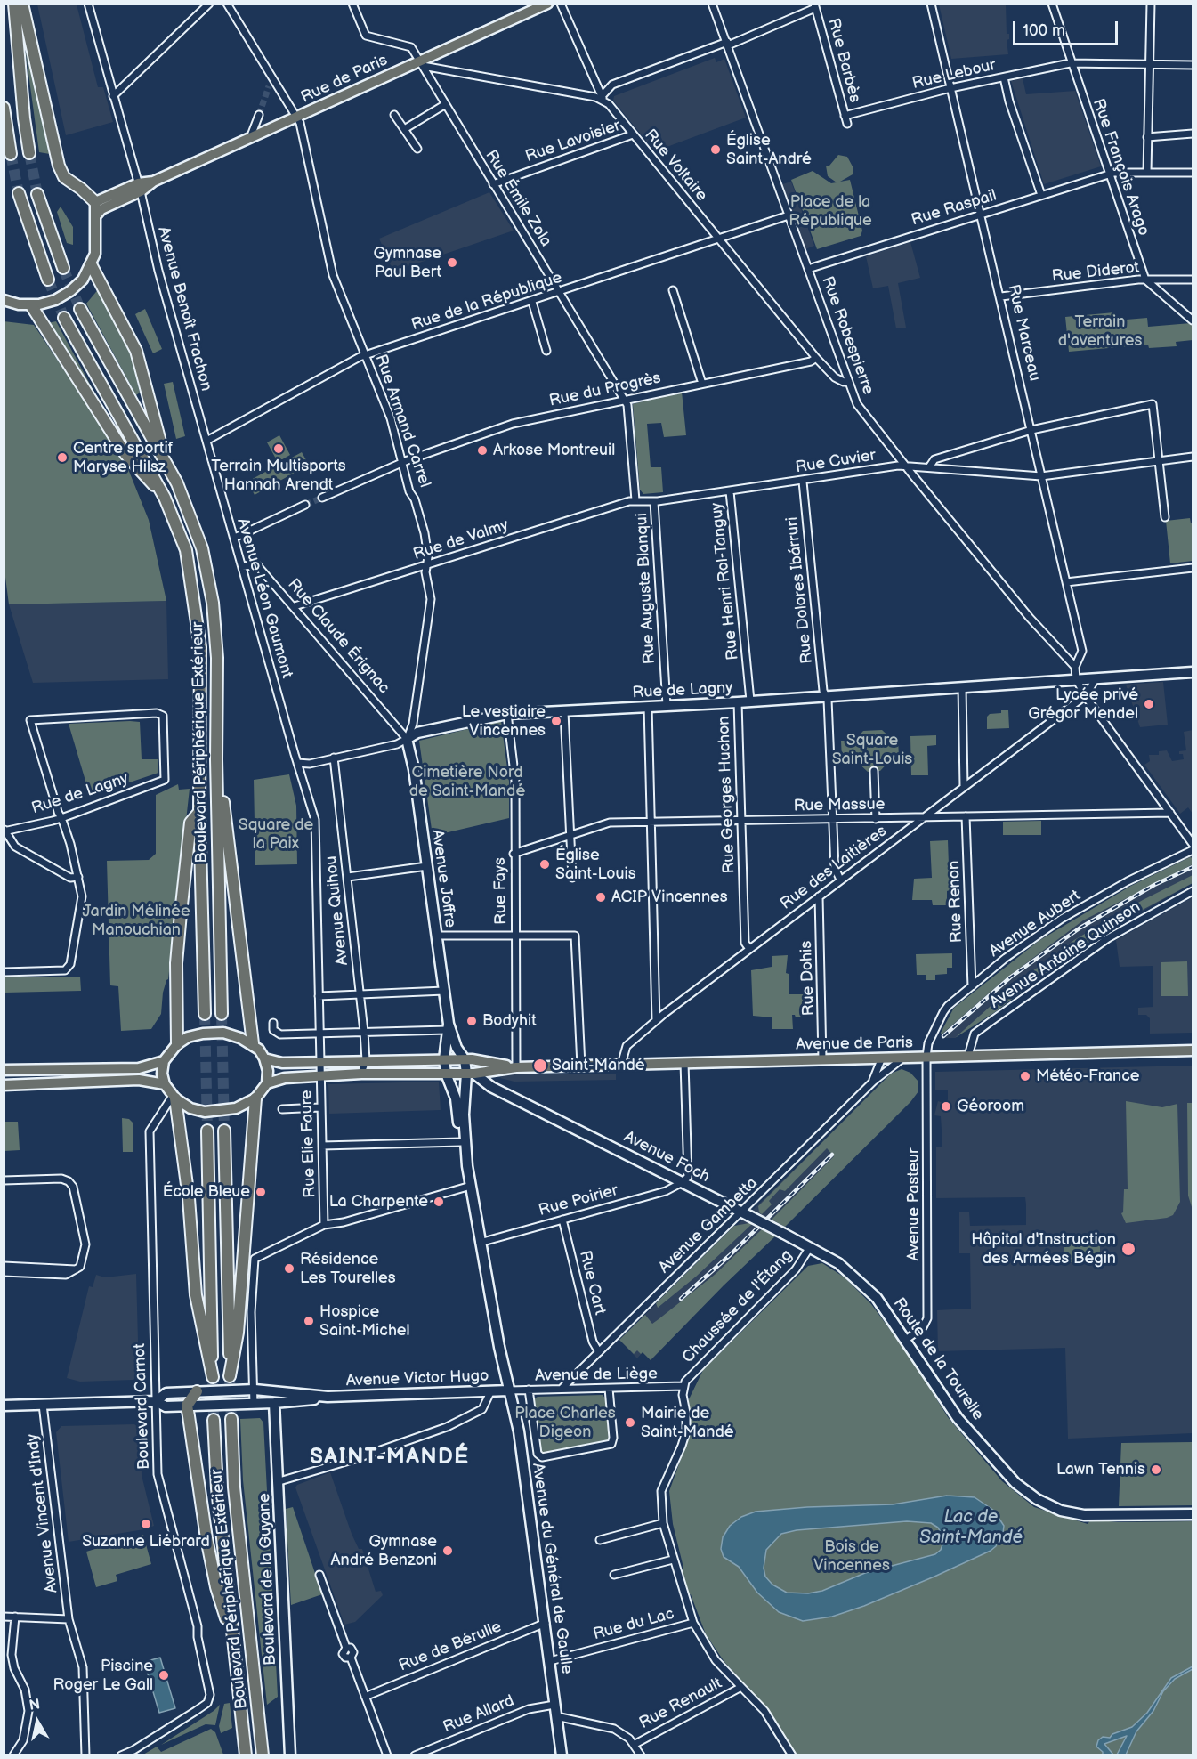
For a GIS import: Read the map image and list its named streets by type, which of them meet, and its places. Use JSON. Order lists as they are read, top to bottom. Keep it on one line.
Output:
{"streets":{"highway":["Boulevard Périphérique Extérieur"],"main road":["Rue de Paris","Rue de Lagny","Avenue Joffre","Avenue de Paris","Avenue Foch","Route de la Tourelle","Avenue Victor Hugo","Avenue du Général de Gaulle","Boulevard de la Guyane"],"street":["Rue Barbès","Rue Lebour","Rue Lavoisier","Rue Voltaire","Rue François Arago","Rue Émile Zola","Rue Raspail","Rue Diderot","Rue de la République","Avenue Benoît Frachon","Rue Marceau","Rue Robespierre","Rue du Progrès","Rue Armand Carrel","Rue Cuvier","Rue de Valmy","Rue Henri Rol-Tanguy","Rue Auguste Blanqui","Rue Dolores Ibárruri","Avenue Léon Gaumont","Rue Claude Érignac","Rue Georges Huchon","Rue Massue","Rue des Laitières","Rue Fays","Rue Renon","Avenue Quihou","Avenue Aubert","Avenue Antoine Quinson","Rue Dohis","Rue Elie Faure","Rue Poirier","Avenue Pasteur","Avenue Gambetta","Rue Cart","Chaussée de l'Étang","Avenue de Liège","Boulevard Carnot","Avenue Vincent d'Indy","Rue du Lac","Rue de Bérulle","Rue Renault","Rue Allard"]},"crossings":[["Rue Barbès","Rue Lebour"],["Rue Lebour","Rue François Arago"],["Rue Lebour","Rue Marceau"],["Rue de Paris","Rue Émile Zola"],["Rue de Paris","Avenue Benoît Frachon"],["Rue de Paris","Rue Armand Carrel"],["Rue Lavoisier","Rue Voltaire"],["Rue Lavoisier","Rue Émile Zola"],["Rue Voltaire","Rue de la République"],["Rue Voltaire","Rue Robespierre"],["Rue Voltaire","Rue du Progrès"],["Rue François Arago","Rue Raspail"],["Rue François Arago","Rue Diderot"],["Rue Émile Zola","Rue de la République"],["Rue Émile Zola","Rue du Progrès"],["Rue Émile Zola","Rue Cuvier"],["Rue Émile Zola","Rue de Valmy"],["Rue Raspail","Rue Marceau"],["Rue Raspail","Rue Robespierre"],["Rue Diderot","Rue Marceau"],["Rue de la République","Avenue Benoît Frachon"],["Rue de la République","Rue Robespierre"],["Rue de la République","Rue Armand Carrel"],["Rue de la République","Avenue Léon Gaumont"],["Avenue Benoît Frachon","Avenue Léon Gaumont"],["Rue Marceau","Rue Robespierre"],["Rue Marceau","Rue Cuvier"],["Rue Robespierre","Rue Cuvier"],["Rue du Progrès","Rue Armand Carrel"],["Rue Armand Carrel","Rue de Valmy"],["Rue Armand Carrel","Rue Claude Érignac"],["Rue Armand Carrel","Rue de Lagny"],["Rue Armand Carrel","Avenue Joffre"],["Rue Cuvier","Rue de Valmy"],["Rue Cuvier","Rue Henri Rol-Tanguy"],["Rue Cuvier","Rue Auguste Blanqui"],["Rue Cuvier","Rue Dolores Ibárruri"],["Rue de Valmy","Rue Claude Érignac"],["Rue Henri Rol-Tanguy","Rue de Lagny"],["Rue Auguste Blanqui","Rue de Lagny"],["Rue Dolores Ibárruri","Rue de Lagny"],["Rue Dolores Ibárruri","Rue Massue"],["Rue Dolores Ibárruri","Rue des Laitières"],["Avenue Léon Gaumont","Rue Claude Érignac"],["Avenue Léon Gaumont","Rue de Lagny"],["Avenue Léon Gaumont","Rue Elie Faure"],["Rue Claude Érignac","Rue de Lagny"],["Rue Claude Érignac","Avenue Joffre"],["Rue de Lagny","Rue Georges Huchon"],["Rue de Lagny","Rue des Laitières"],["Rue de Lagny","Avenue Joffre"],["Rue de Lagny","Rue Fays"],["Rue de Lagny","Avenue Quihou"],["Rue Georges Huchon","Rue Massue"],["Rue Georges Huchon","Rue des Laitières"],["Rue Massue","Rue des Laitières"],["Rue Massue","Rue Fays"],["Rue Massue","Rue Renon"],["Rue des Laitières","Rue Dohis"],["Rue des Laitières","Avenue de Paris"],["Avenue Joffre","Avenue du Général de Gaulle"],["Rue Fays","Avenue de Paris"],["Rue Renon","Avenue Aubert"],["Avenue Quihou","Avenue de Paris"],["Avenue Aubert","Avenue de Paris"],["Avenue Aubert","Avenue Pasteur"],["Avenue Antoine Quinson","Avenue de Paris"],["Rue Dohis","Avenue de Paris"],["Avenue de Paris","Rue Elie Faure"],["Avenue de Paris","Avenue Foch"],["Avenue de Paris","Avenue Pasteur"],["Avenue de Paris","Avenue Gambetta"],["Avenue de Paris","Boulevard Carnot"],["Avenue de Paris","Avenue du Général de Gaulle"],["Avenue Foch","Rue Poirier"],["Avenue Foch","Avenue Gambetta"],["Avenue Foch","Chaussée de l'Étang"],["Avenue Foch","Route de la Tourelle"],["Avenue Foch","Avenue du Général de Gaulle"],["Rue Poirier","Rue Cart"],["Rue Poirier","Avenue du Général de Gaulle"],["Avenue Pasteur","Route de la Tourelle"],["Avenue Gambetta","Rue Cart"],["Avenue Gambetta","Avenue de Liège"],["Chaussée de l'Étang","Avenue de Liège"],["Chaussée de l'Étang","Rue du Lac"],["Chaussée de l'Étang","Rue Renault"],["Avenue de Liège","Avenue Victor Hugo"],["Avenue de Liège","Avenue du Général de Gaulle"],["Avenue Victor Hugo","Avenue du Général de Gaulle"],["Avenue du Général de Gaulle","Rue du Lac"],["Avenue du Général de Gaulle","Rue de Bérulle"],["Avenue du Général de Gaulle","Rue Allard"]],"districts":["SAINT-MANDÉ"],"water":["Lac de Saint-Mandé"],"parks":["Place de la République","Terrain d'aventures","Square Saint-Louis","Cimetière Nord de Saint-Mandé","Square de la Paix","Jardin Mélinée Manouchian","Place Charles Digeon","Bois de Vincennes"],"places":["Église Saint-André","Gymnase Paul Bert","Terrain Multisports Hannah Arendt","Arkose Montreuil","Centre sportif Maryse Hilsz","Lycée privé Grégor Mendel","Le vestiaire Vincennes","Église Saint-Louis","ACIP Vincennes","Bodyhit","Saint-Mandé","Météo-France","Géoroom","École Bleue","La Charpente","Hôpital d'Instruction des Armées Bégin","Résidence Les Tourelles","Hospice Saint-Michel","Mairie de Saint-Mandé","Lawn Tennis","Suzanne Liébrard","Gymnase André Benzoni","Piscine Roger Le Gall"],"scale_bar":"100 m","north":"top"}
